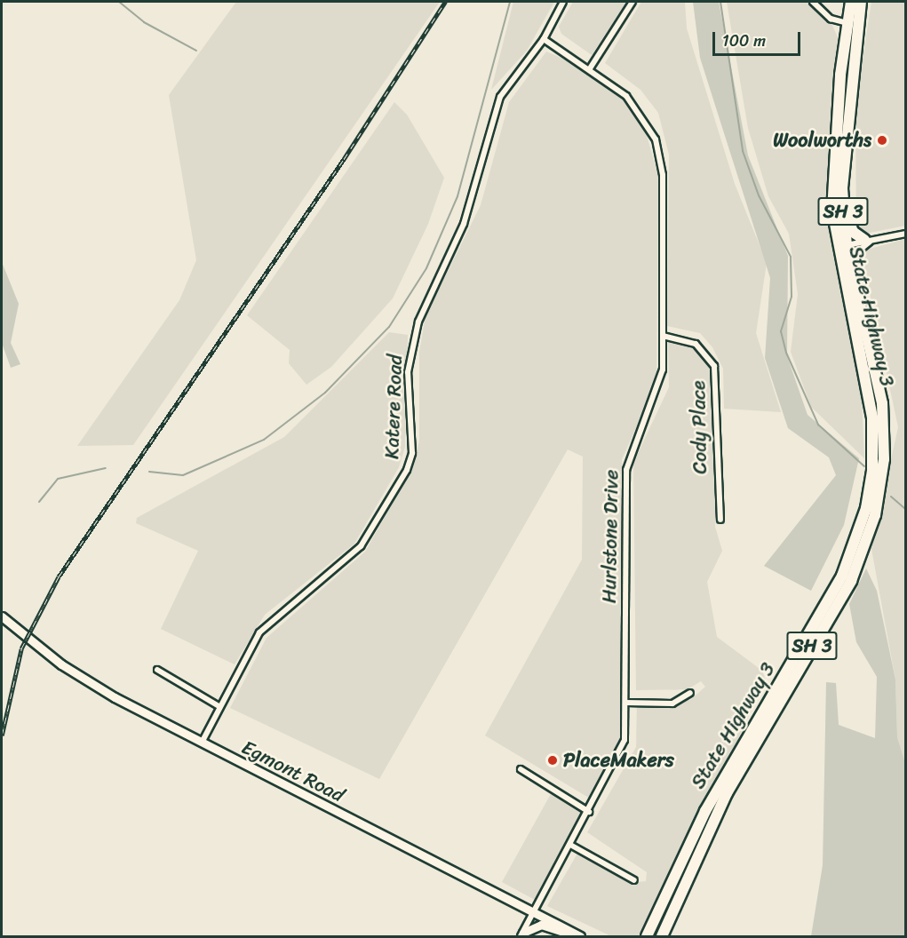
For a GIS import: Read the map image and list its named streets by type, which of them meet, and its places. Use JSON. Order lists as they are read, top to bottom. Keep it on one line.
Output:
{"streets":{"highway":["SH 3","State Highway 3"],"main road":["Egmont Road"],"street":["Katere Road","Cody Place","Hurlstone Drive"]},"crossings":[["Katere Road","Hurlstone Drive"],["Katere Road","Egmont Road"],["Cody Place","Hurlstone Drive"],["Hurlstone Drive","Egmont Road"]],"places":["Woolworths","PlaceMakers"],"scale_bar":"100 m"}
